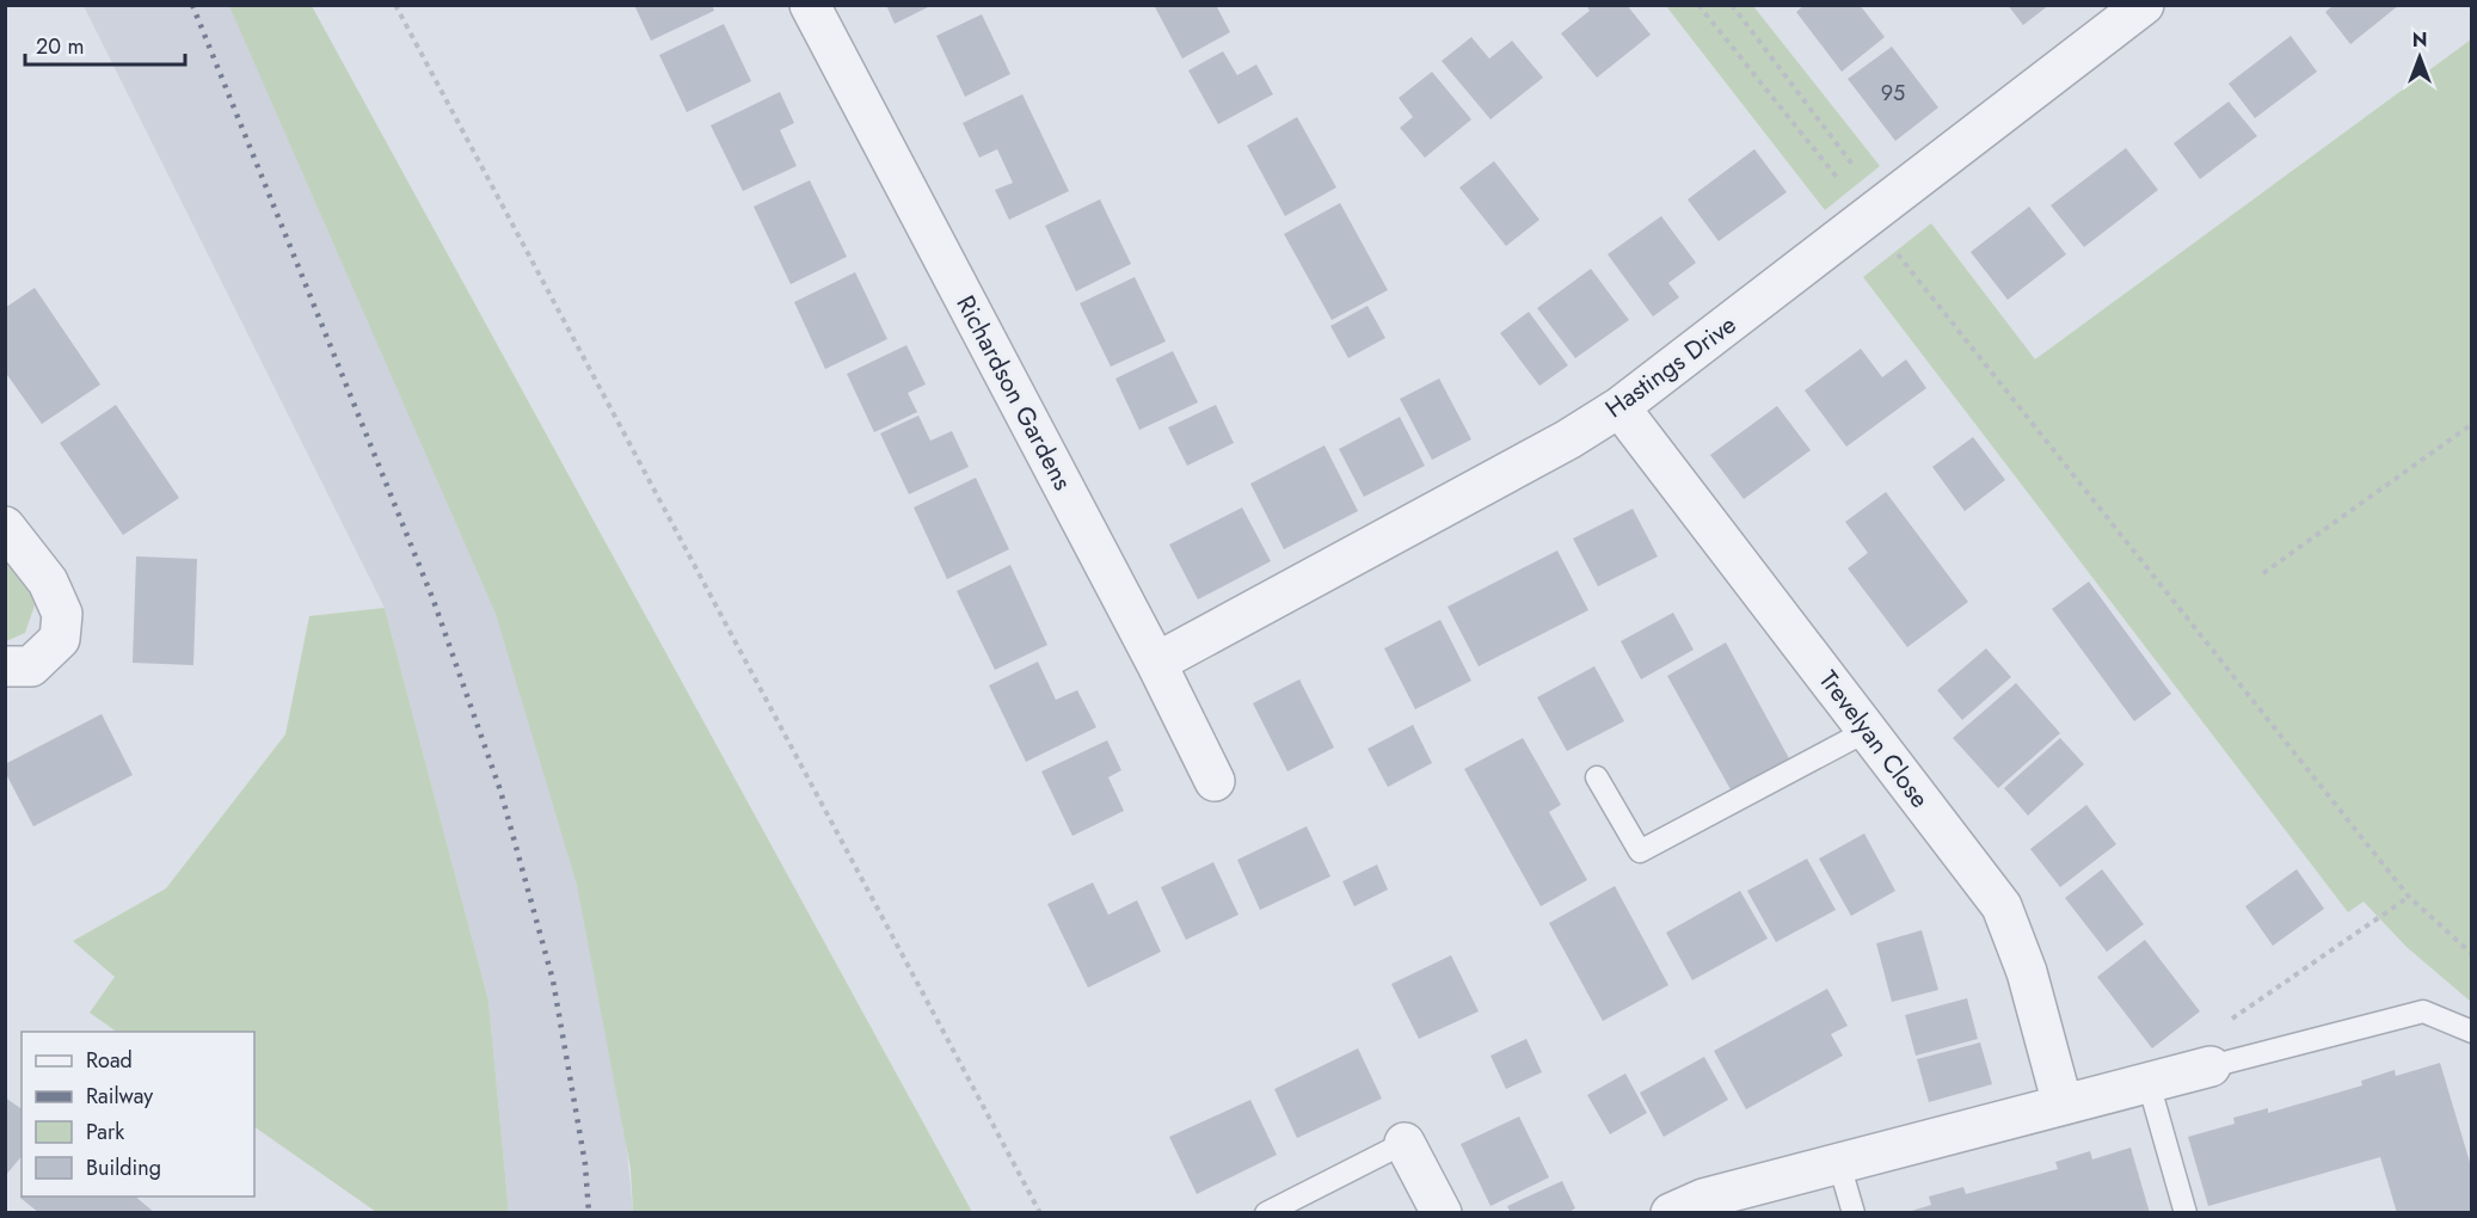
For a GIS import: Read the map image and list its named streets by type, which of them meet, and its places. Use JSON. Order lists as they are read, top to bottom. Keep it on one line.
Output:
{"streets":{"street":["Hastings Drive","Richardson Gardens","Trevelyan Close"]},"crossings":[["Hastings Drive","Richardson Gardens"],["Hastings Drive","Trevelyan Close"]],"house_numbers":["95"],"legend":["Road","Railway","Park","Building"],"scale_bar":"20 m","north":"top"}
